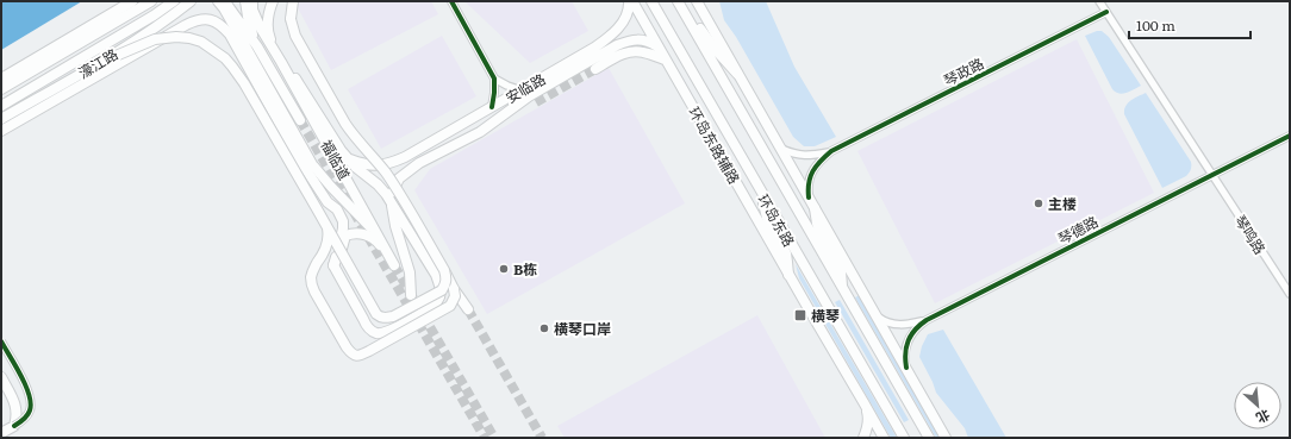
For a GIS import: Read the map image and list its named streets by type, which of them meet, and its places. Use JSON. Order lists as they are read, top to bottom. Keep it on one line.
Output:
{"streets":{"main road":["濠江路","安临路","环岛东路辅路","福临道","环岛东路"],"street":["琴政路","琴德路","琴鸣路"]},"crossings":[["安临路","环岛东路辅路"],["琴德路","琴鸣路"]],"places":{"other":["主楼","B栋","横琴口岸"],"transit":["横琴"]},"scale_bar":"100 m","north":"bottom right"}
